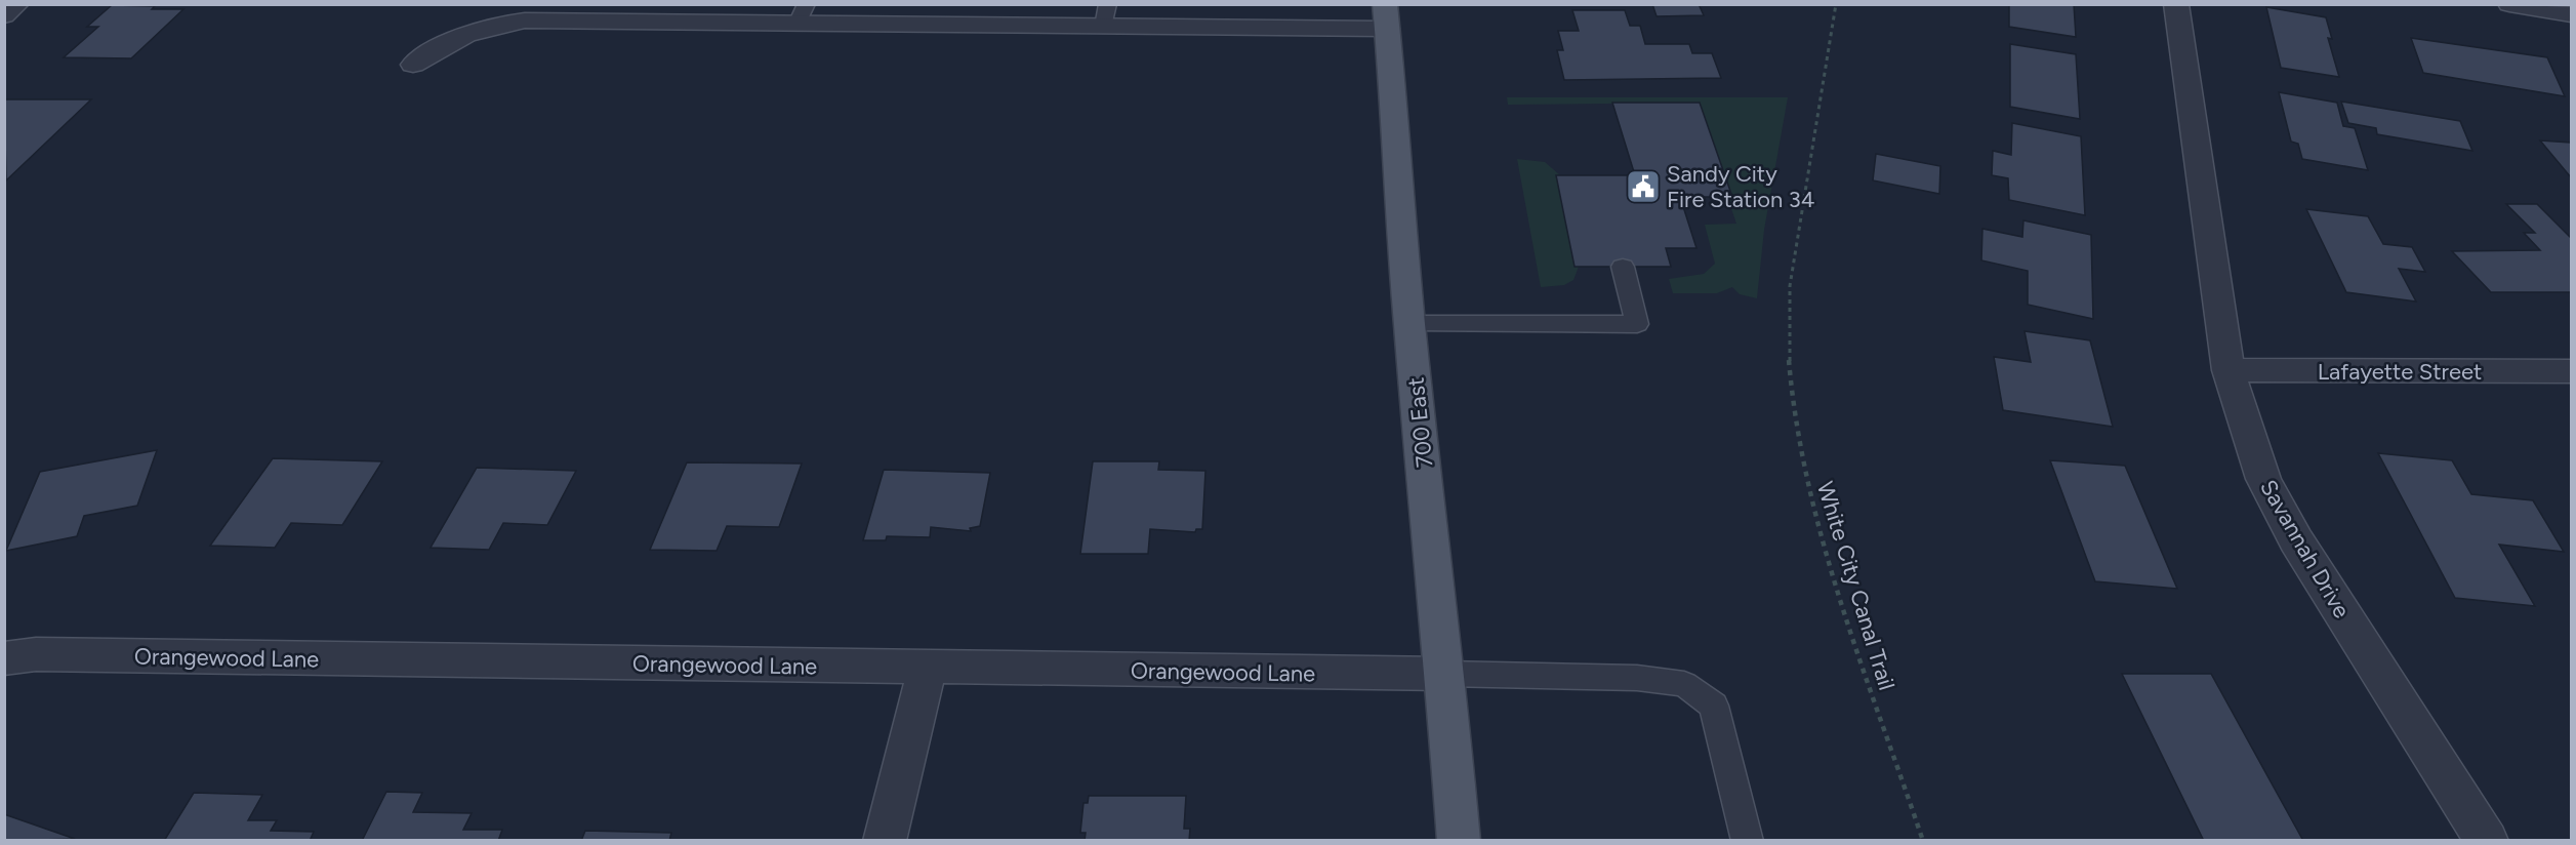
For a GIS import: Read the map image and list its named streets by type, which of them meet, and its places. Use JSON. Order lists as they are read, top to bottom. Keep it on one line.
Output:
{"streets":{"main road":["700 East"],"street":["Lafayette Street","Savannah Drive","Orangewood Lane"],"path":["White City Canal Trail"]},"crossings":[["Lafayette Street","Savannah Drive"],["700 East","Orangewood Lane"]],"places":{"public building":["Sandy City Fire Station 34"]}}
